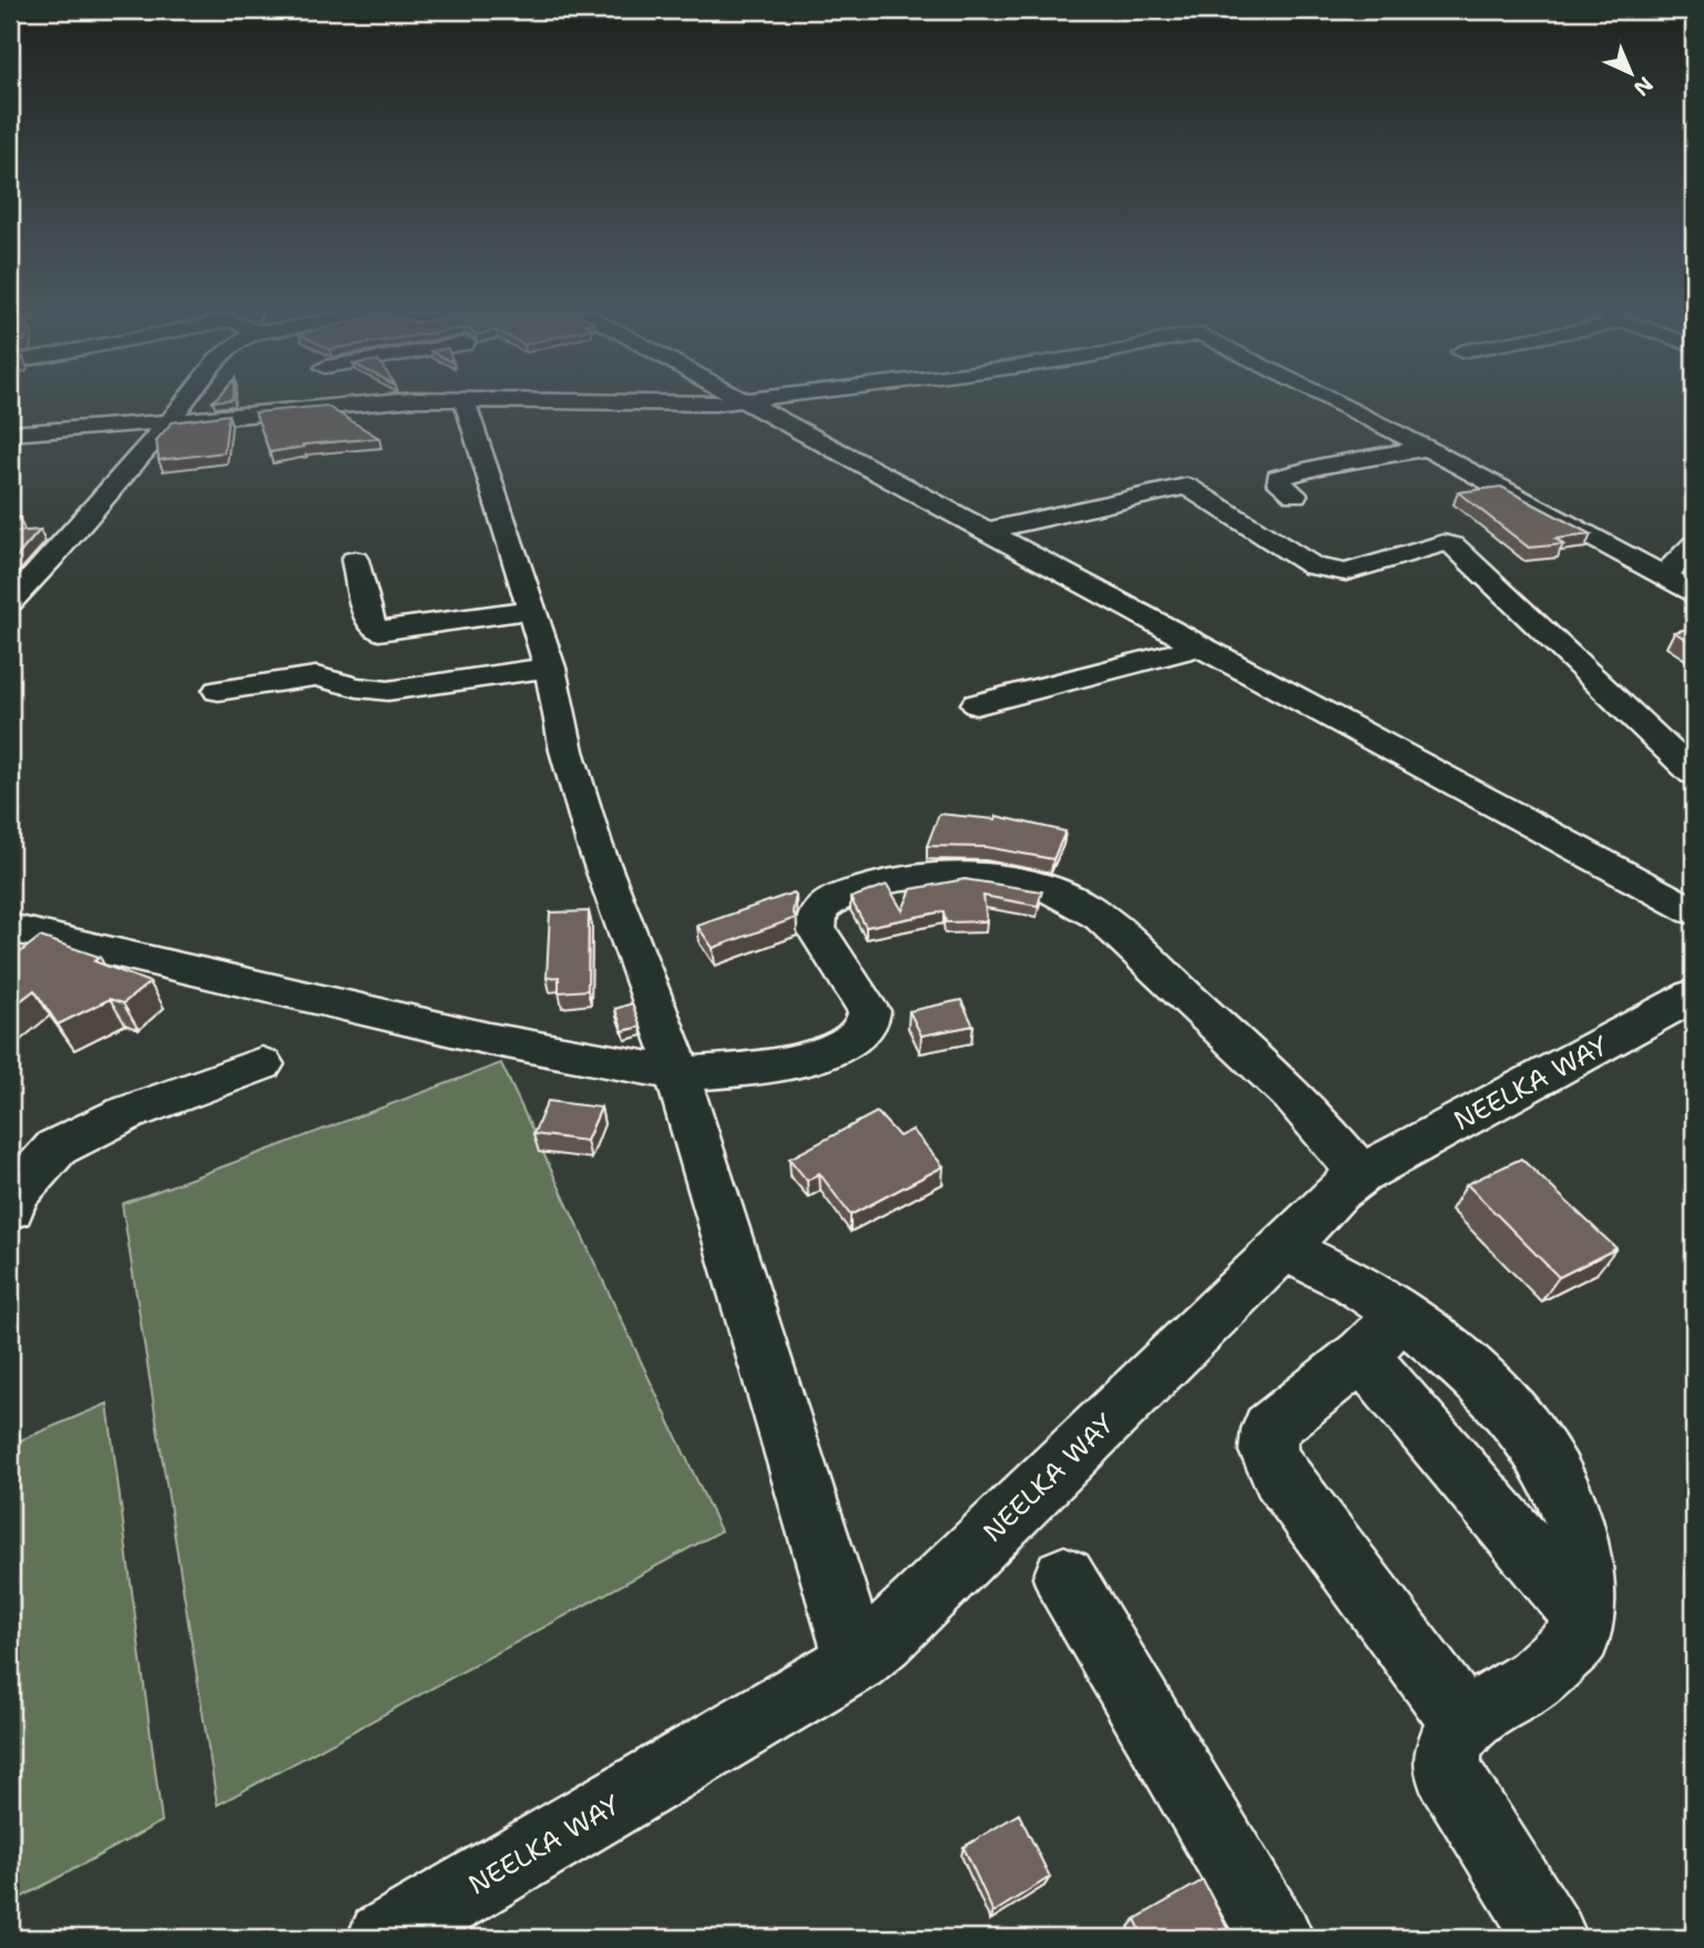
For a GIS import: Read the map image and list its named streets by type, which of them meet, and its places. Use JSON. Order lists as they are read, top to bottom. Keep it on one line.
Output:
{"streets":{"street":["NEELKA WAY"]},"north":"bottom right"}
